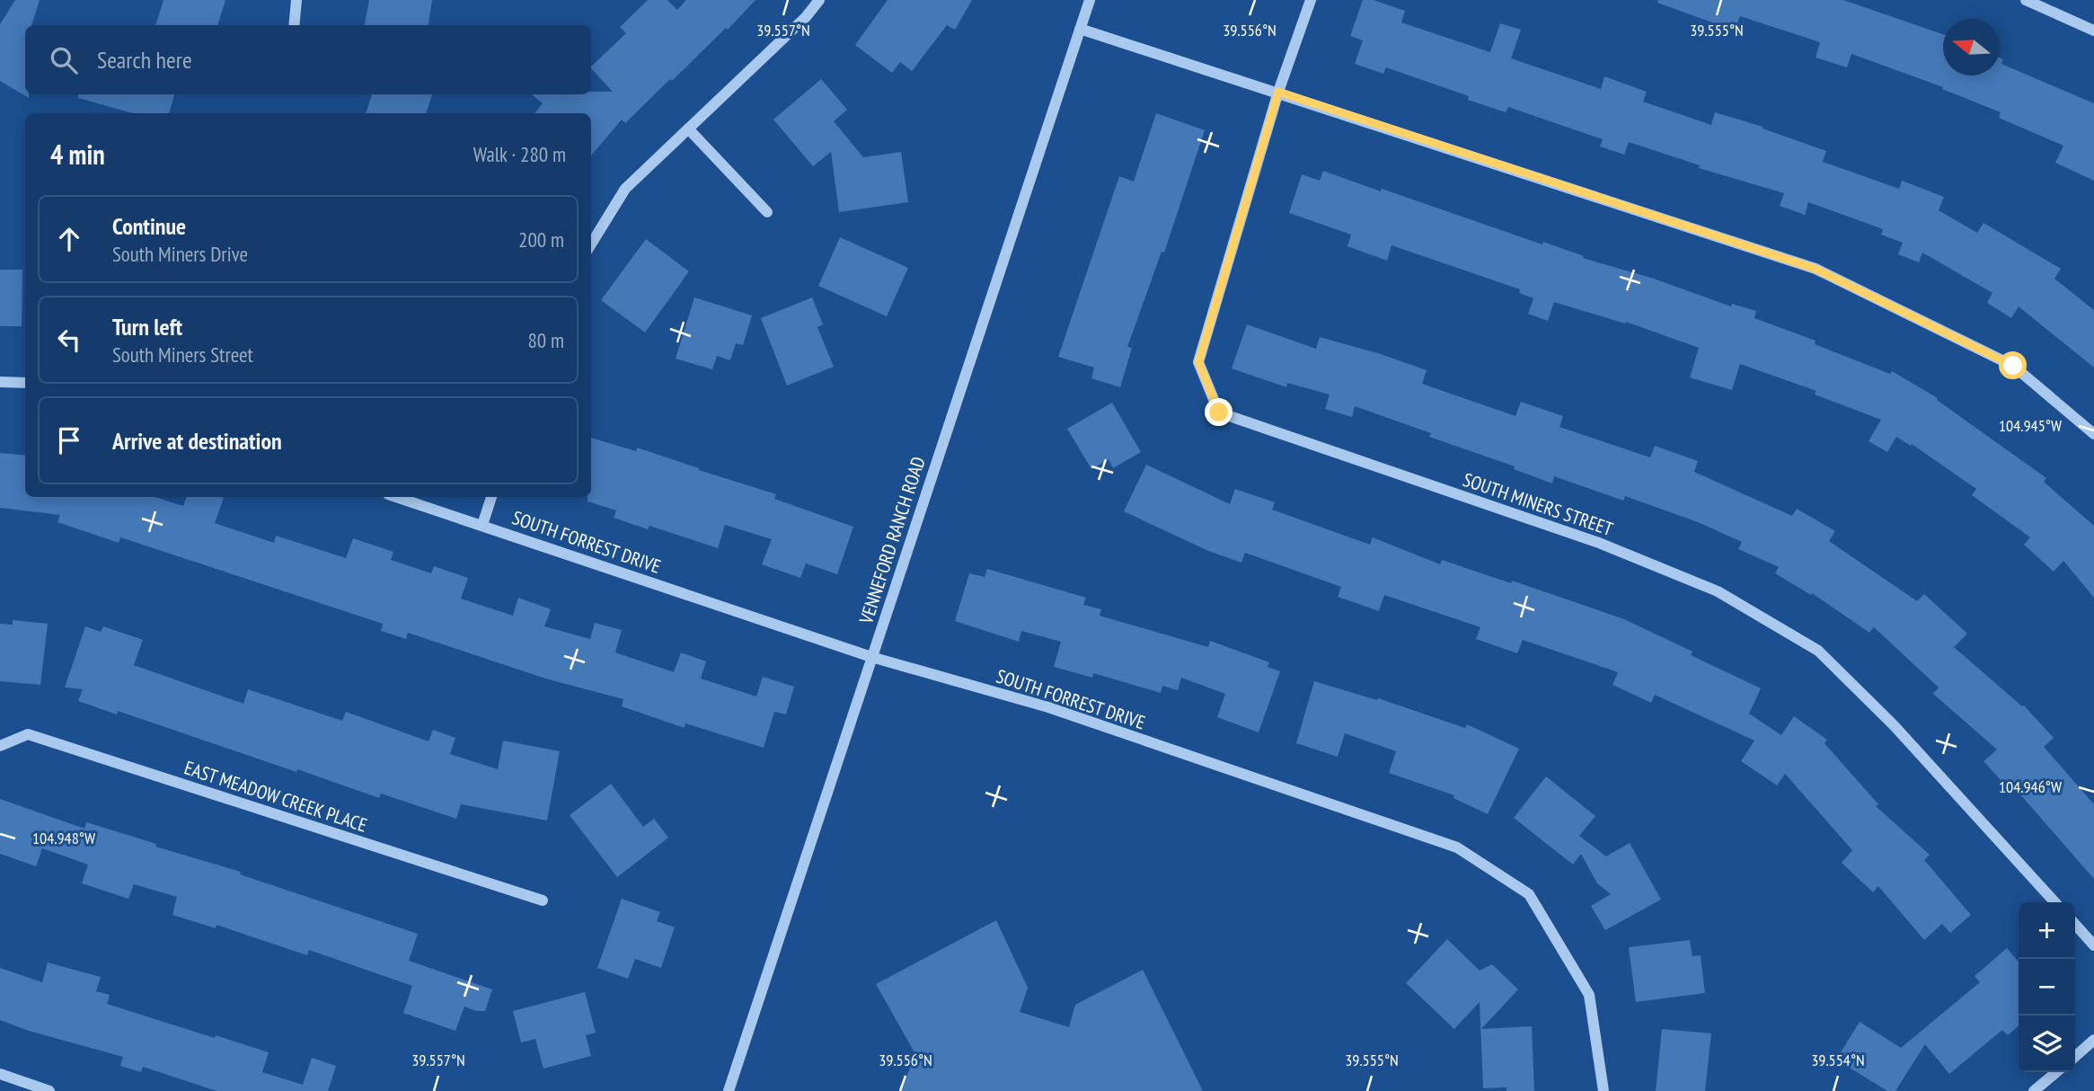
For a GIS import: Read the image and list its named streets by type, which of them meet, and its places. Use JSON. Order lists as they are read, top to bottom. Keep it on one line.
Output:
{"streets":{"street":["SOUTH MINERS STREET","VENNEFORD RANCH ROAD","SOUTH FORREST DRIVE","EAST MEADOW CREEK PLACE"]},"crossings":[["VENNEFORD RANCH ROAD","SOUTH FORREST DRIVE"]],"north":"left","page":{"search":"Search here","heading":["4 min","Walk · 280 m"],"list":[["Continue","South Miners Drive","200 m"],["Turn left","South Miners Street","80 m"],"Arrive at destination"],"map_buttons":["+","−"]},"coordinates":["39.557°N","39.556°N","39.555°N","104.945°W","104.946°W","104.948°W","39.554°N"]}
